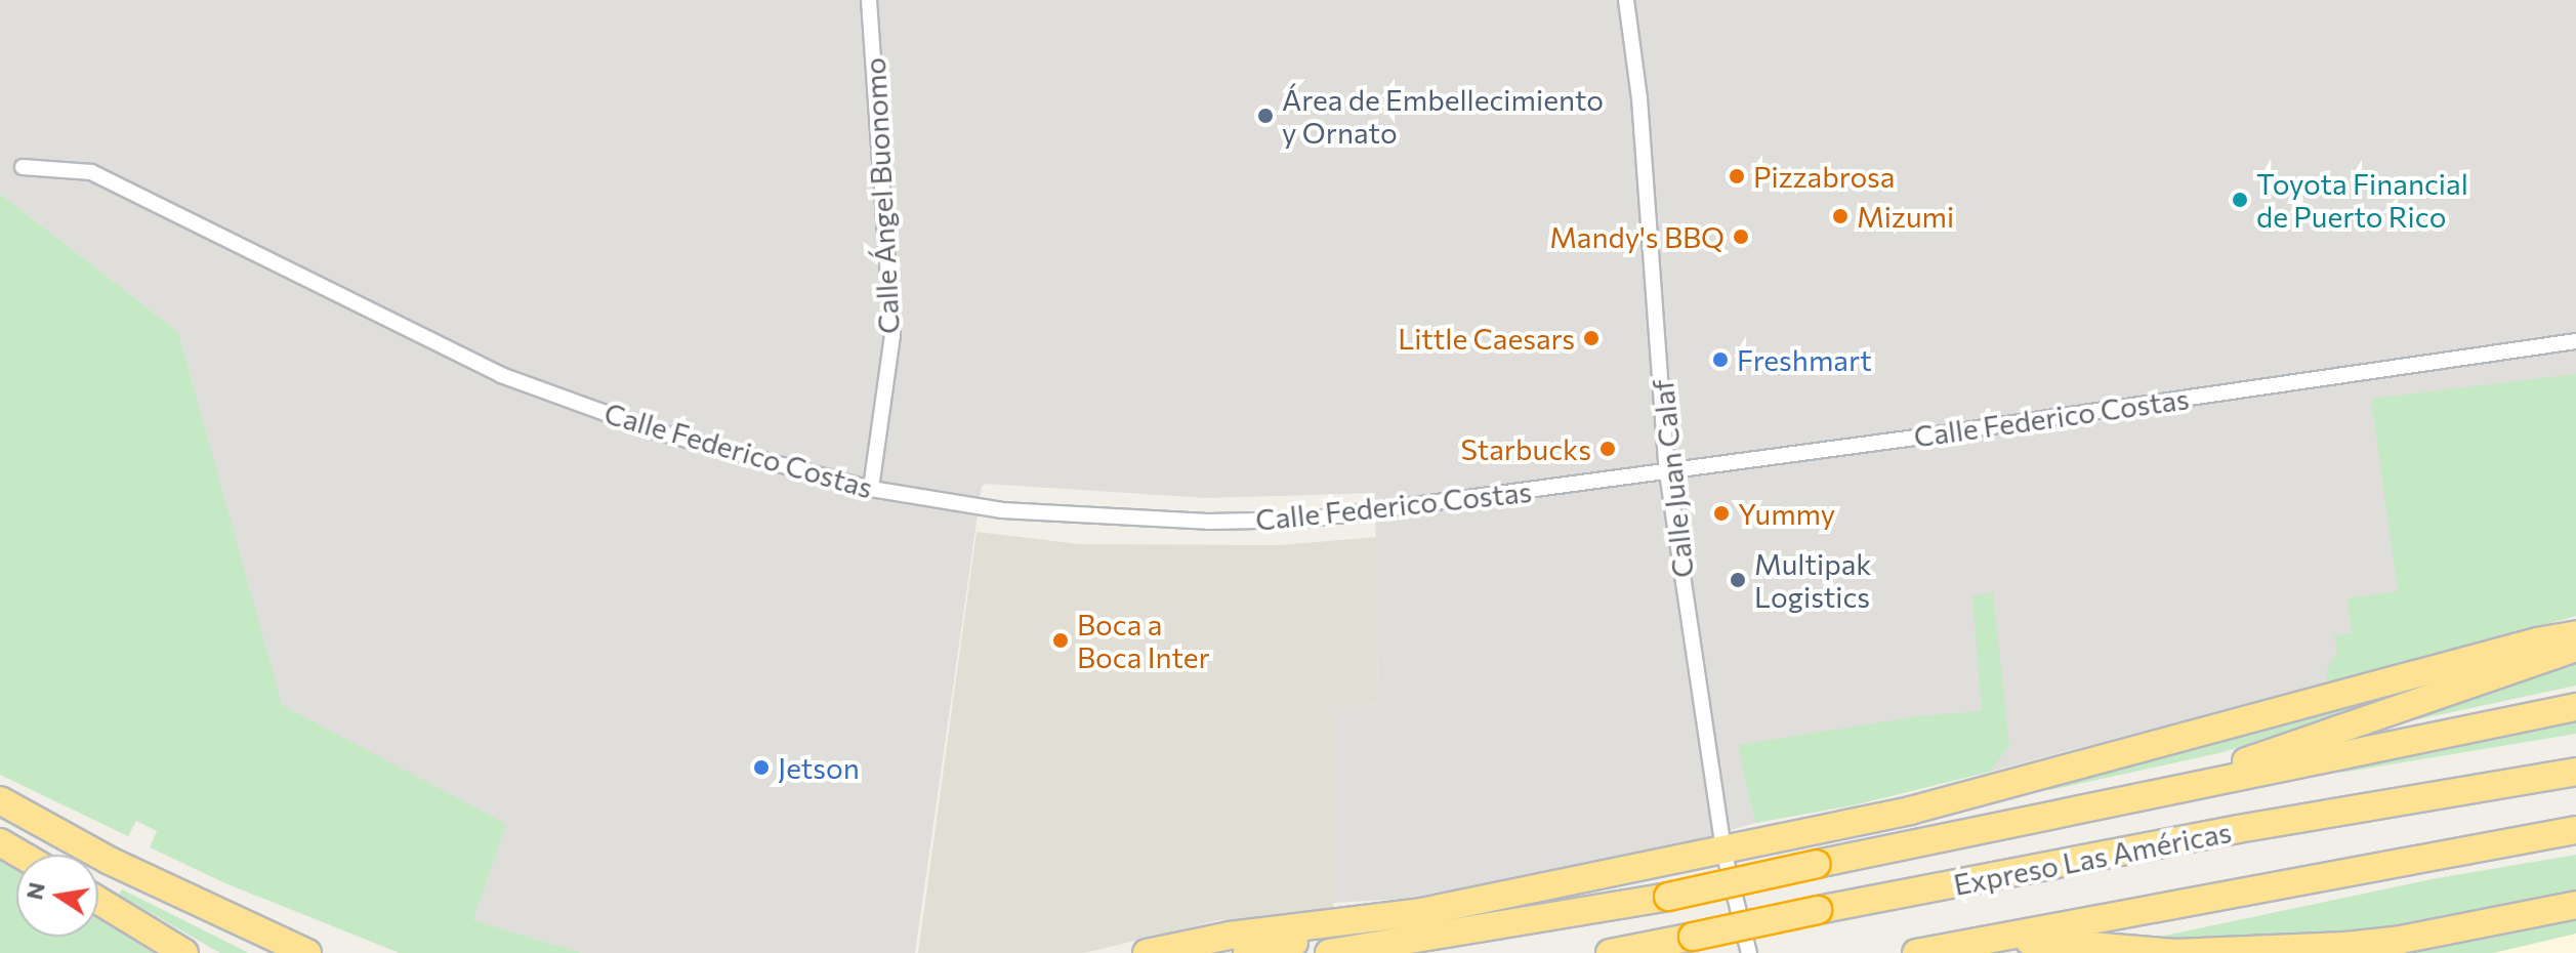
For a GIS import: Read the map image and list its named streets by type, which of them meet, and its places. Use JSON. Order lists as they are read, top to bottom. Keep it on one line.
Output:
{"streets":{"highway":["Expreso Las Américas"],"street":["Calle Ángel Buonomo","Calle Federico Costas","Calle Juan Calaf"]},"crossings":[["Calle Ángel Buonomo","Calle Federico Costas"],["Calle Federico Costas","Calle Juan Calaf"]],"places":["Área de Embellecimiento y Ornato","Pizzabrosa","Toyota Financial de Puerto Rico","Mizumi","Mandy's BBQ","Little Caesars","Freshmart","Starbucks","Yummy","Multipak Logistics","Boca a Boca Inter","Jetson"],"north":"left"}
